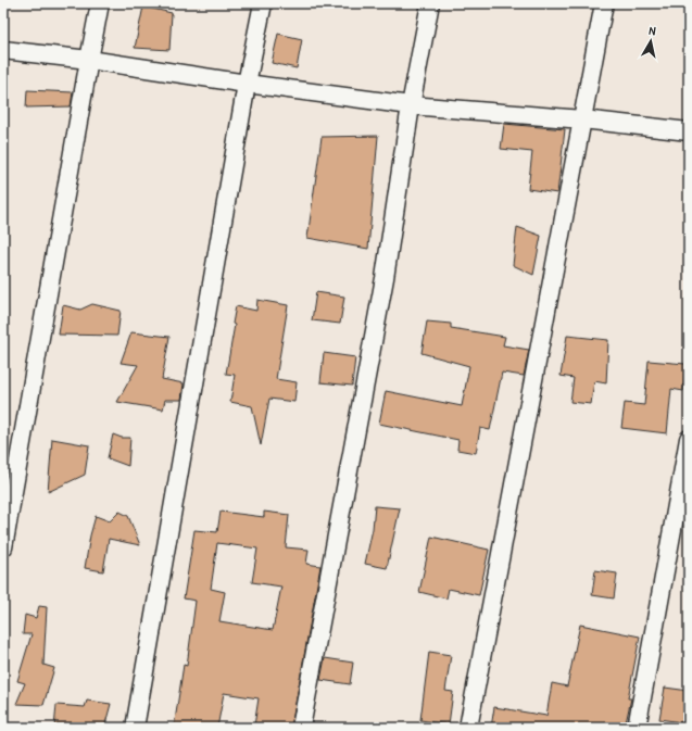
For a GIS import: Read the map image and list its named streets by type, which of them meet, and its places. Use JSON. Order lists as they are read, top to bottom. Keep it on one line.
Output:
{"north":"top"}
